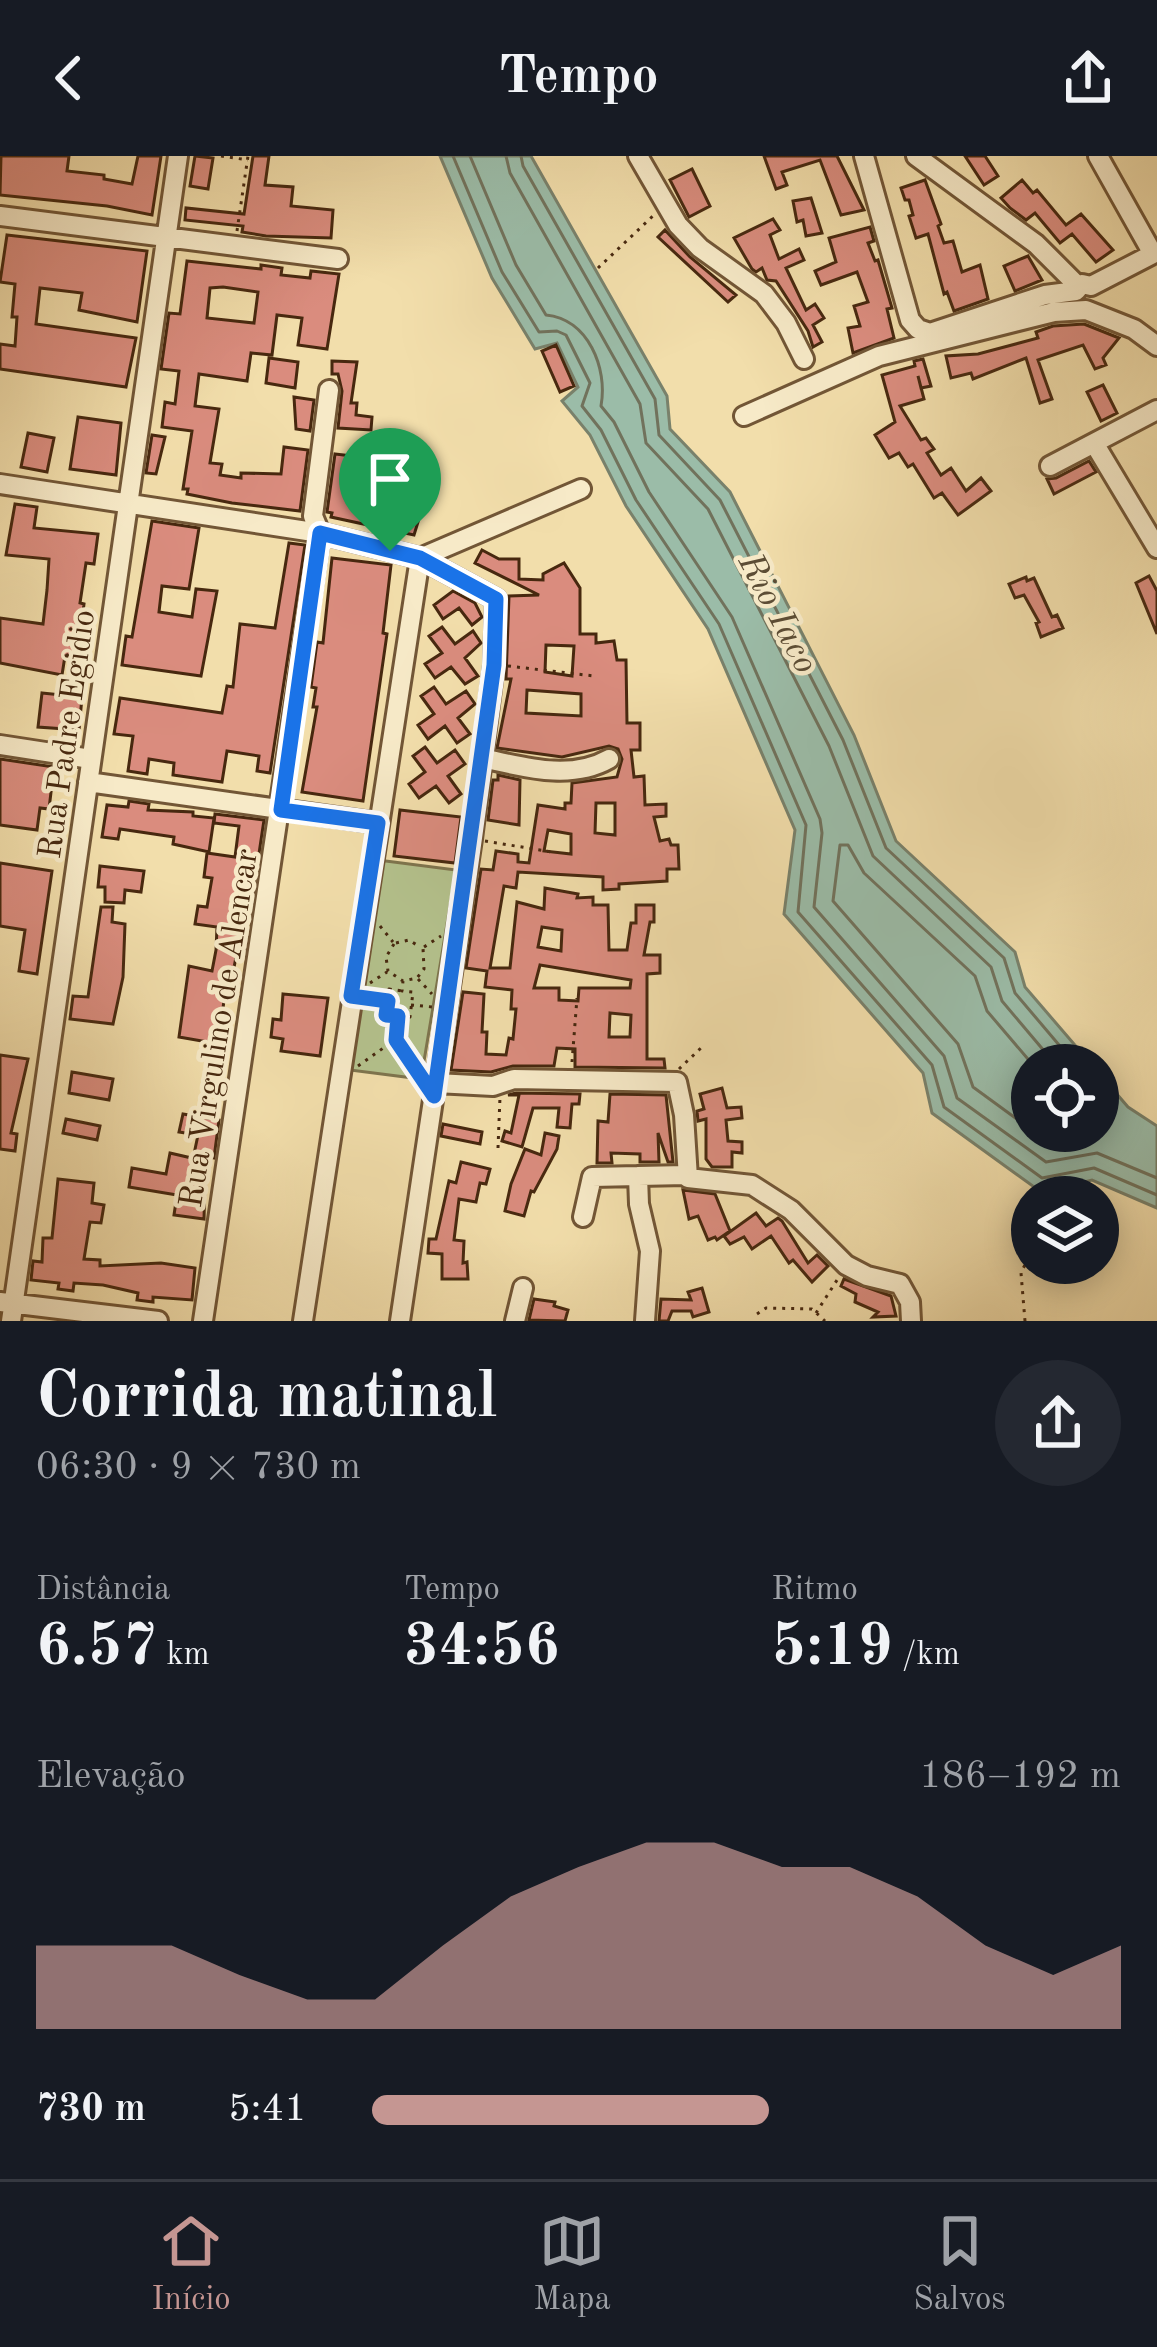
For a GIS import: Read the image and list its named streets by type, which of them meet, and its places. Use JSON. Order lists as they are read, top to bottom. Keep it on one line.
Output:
{"streets":{"street":["Rua Padre Egidio","Rua Virgulino de Alencar"]},"water":["Rio Iaco"],"page":{"header":"Tempo","heading":["Corrida matinal","06:30 · 9 × 730 m"],"stats":[["Distância","6.57 km"],["Tempo","34:56"],["Ritmo","5:19 /km"]],"chart":["Elevação","186–192 m"],"list":[{"name":"730 m","note":"5:41"}],"tabs":["Início","Mapa","Salvos"]}}
